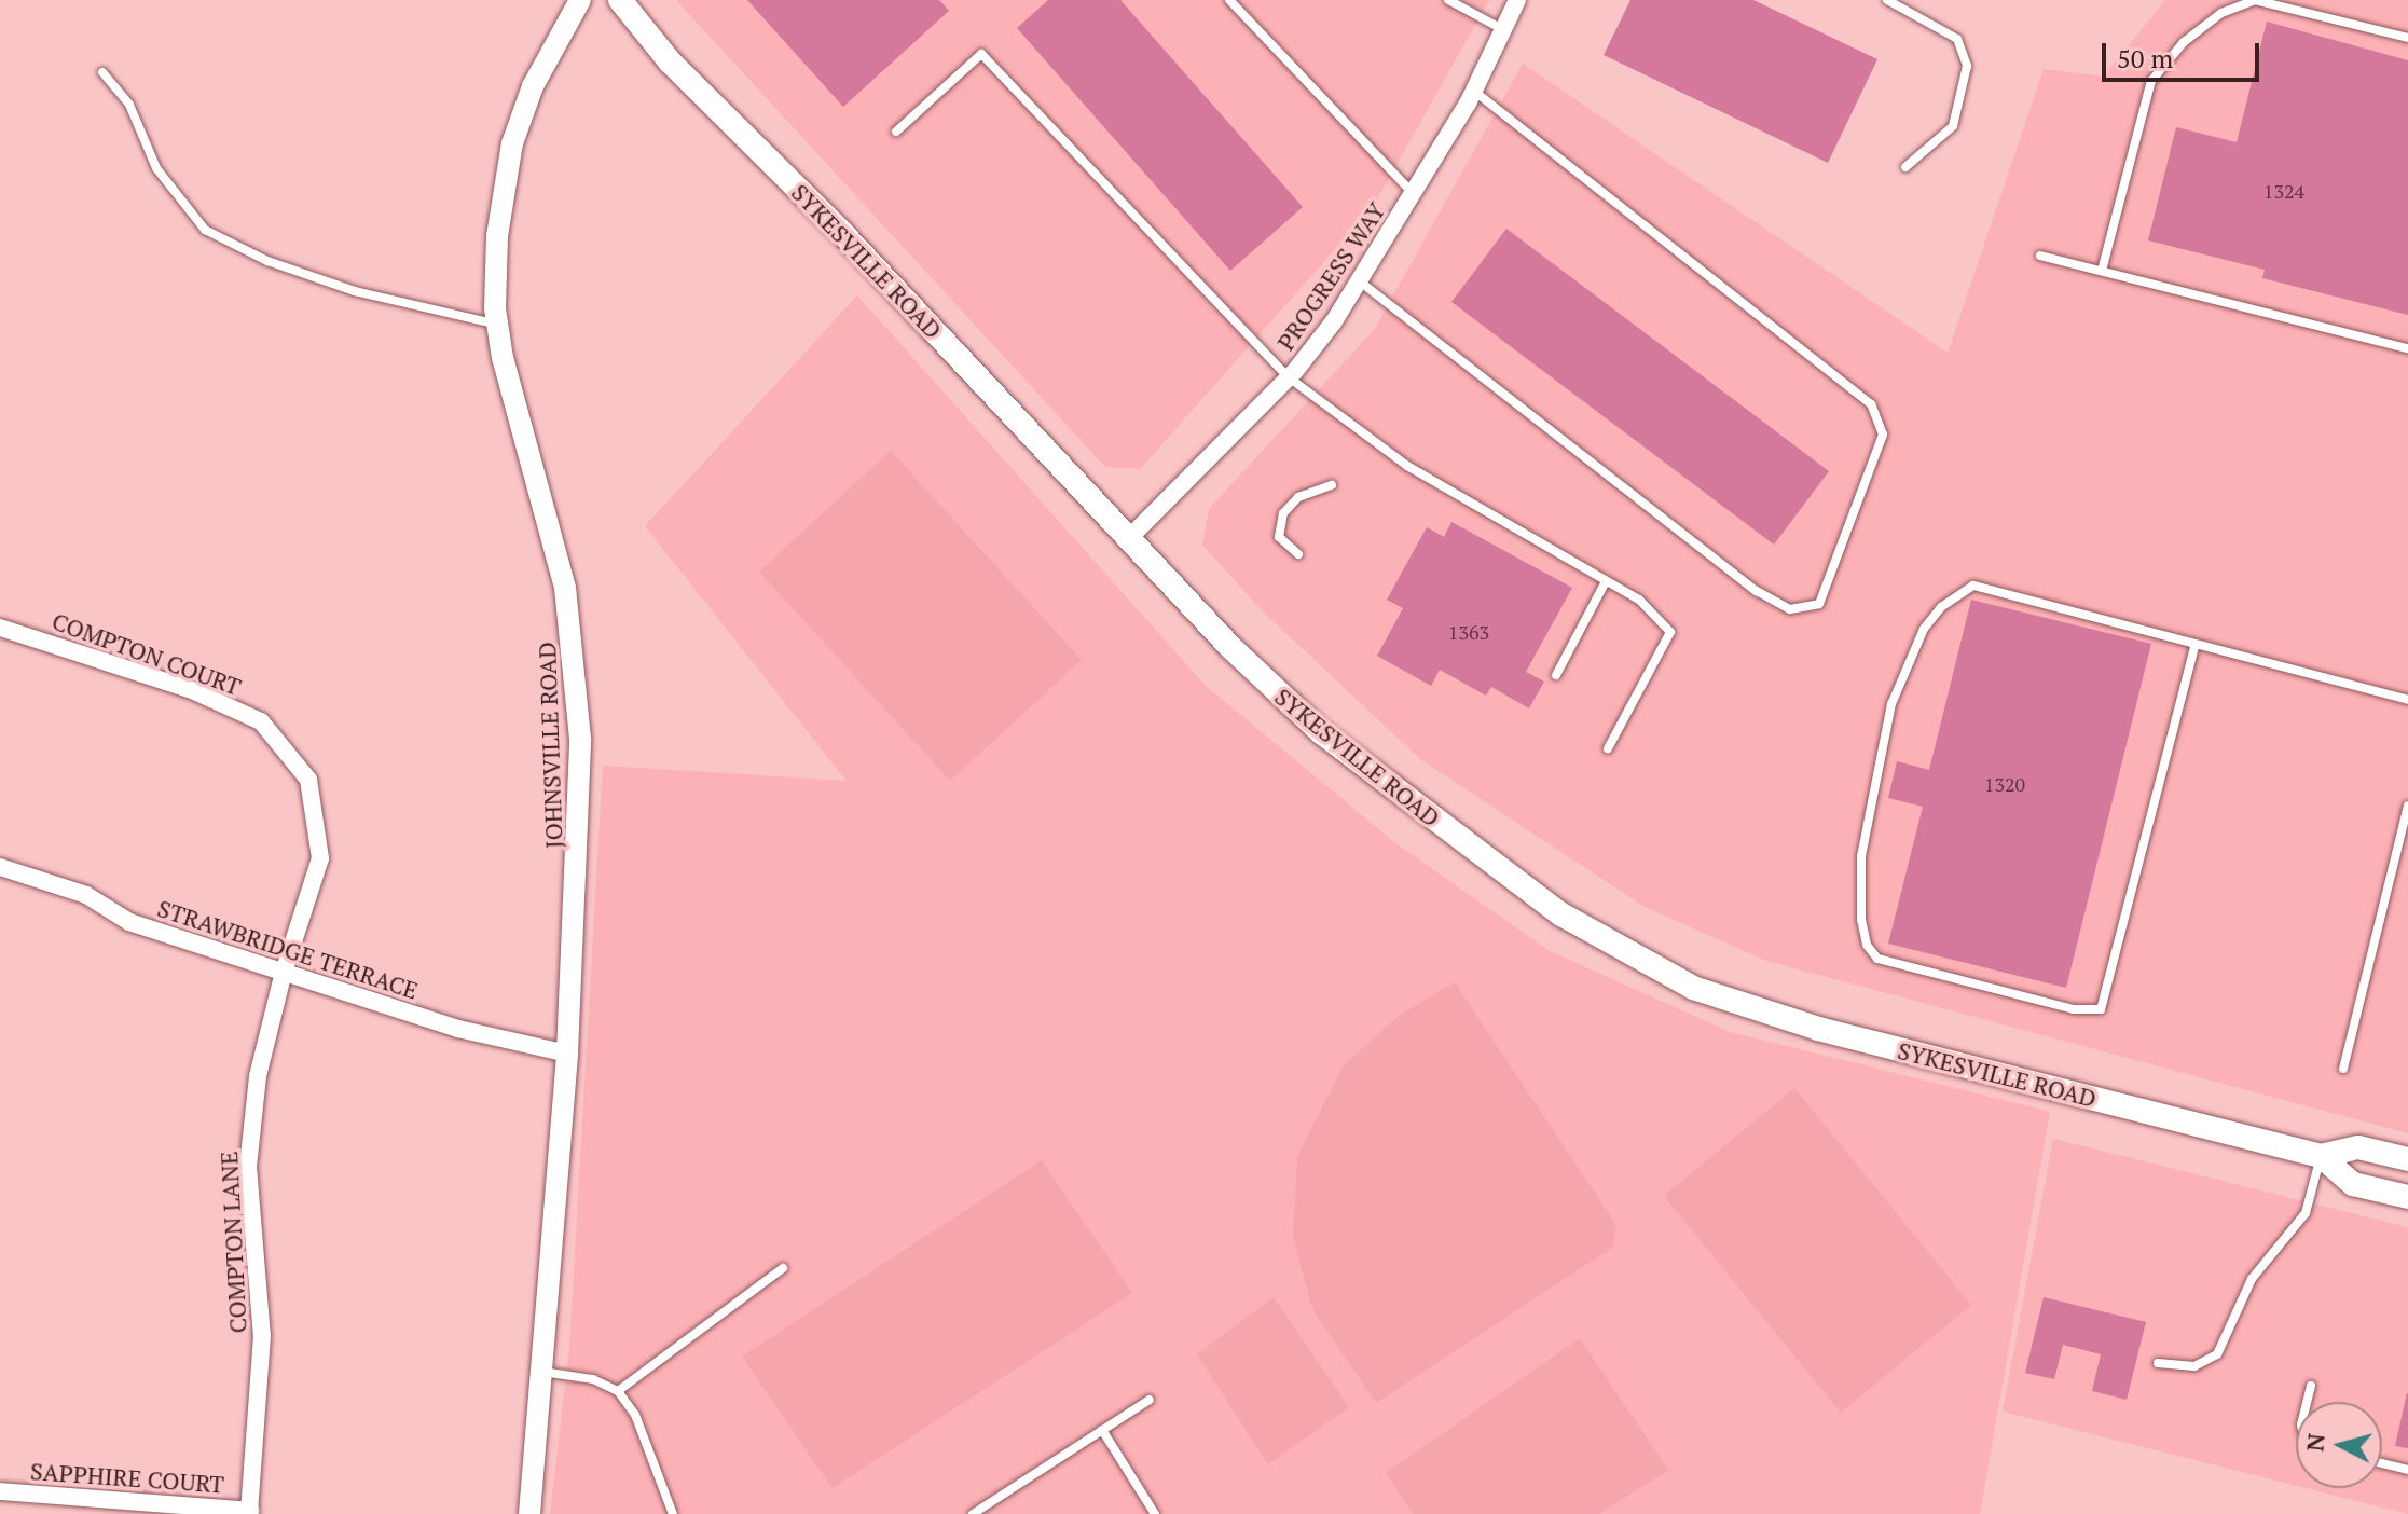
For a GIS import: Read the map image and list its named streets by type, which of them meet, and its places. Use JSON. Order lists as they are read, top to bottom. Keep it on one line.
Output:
{"streets":{"main road":["SYKESVILLE ROAD"],"street":["PROGRESS WAY","COMPTON COURT","JOHNSVILLE ROAD","STRAWBRIDGE TERRACE","COMPTON LANE","SAPPHIRE COURT"]},"crossings":[["SYKESVILLE ROAD","PROGRESS WAY"],["COMPTON COURT","STRAWBRIDGE TERRACE"],["COMPTON COURT","COMPTON LANE"],["JOHNSVILLE ROAD","STRAWBRIDGE TERRACE"],["STRAWBRIDGE TERRACE","COMPTON LANE"],["COMPTON LANE","SAPPHIRE COURT"]],"house_numbers":["1324","1363","1320"],"scale_bar":"50 m","north":"left"}
